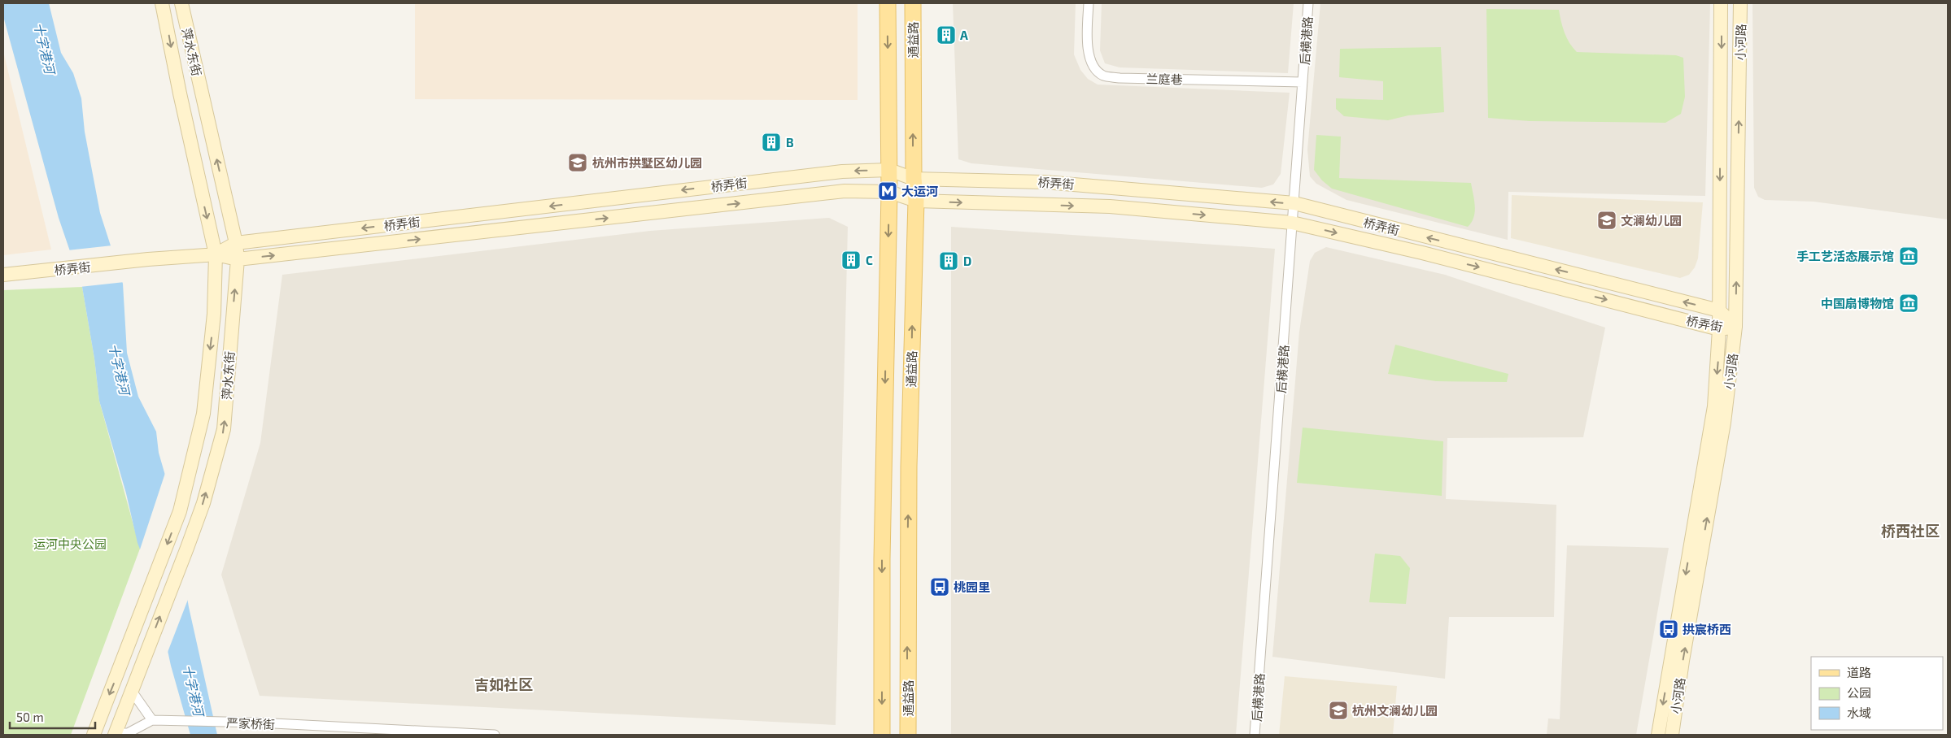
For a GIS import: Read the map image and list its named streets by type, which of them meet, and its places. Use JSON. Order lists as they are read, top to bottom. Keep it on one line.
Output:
{"streets":{"main road":["通益路"],"street":["后横港路","小河路","萍水东街","兰庭巷","桥弄街","严家桥街"]},"crossings":[["通益路","桥弄街"],["后横港路","兰庭巷"],["后横港路","桥弄街"],["小河路","桥弄街"],["萍水东街","桥弄街"]],"districts":["桥西社区","吉如社区"],"water":["十字港河"],"parks":["运河中央公园"],"places":{"building":["A","B","C","D"],"school or university":["杭州市拱墅区幼儿园","文澜幼儿园","杭州文澜幼儿园"],"metro station":["大运河"],"museum":["手工艺活态展示馆","中国扇博物馆"],"bus stop":["桃园里","拱宸桥西"]},"legend":["道路","公园","水域"],"scale_bar":"50 m"}
